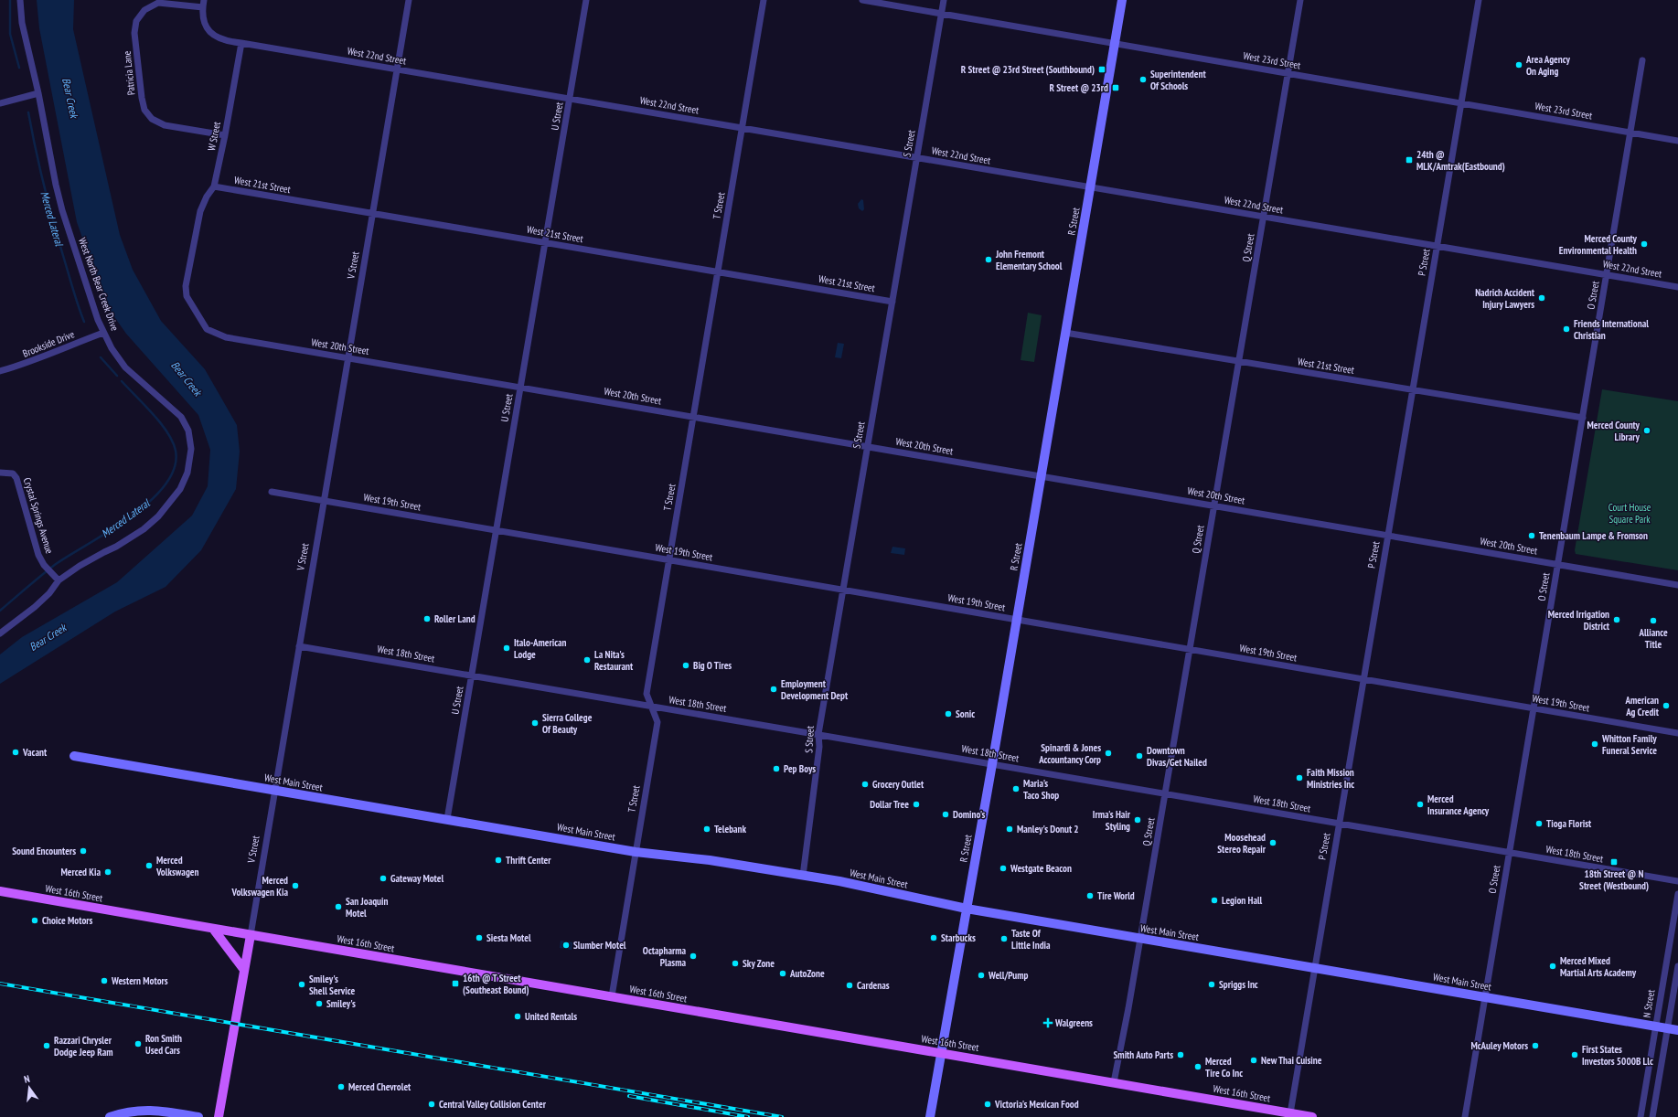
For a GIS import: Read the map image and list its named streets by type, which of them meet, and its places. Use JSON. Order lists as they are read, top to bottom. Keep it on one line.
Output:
{"streets":{"main road":["V Street","West 16th Street"],"street":["West 22nd Street","West 23rd Street","Patricia Lane","U Street","W Street","S Street","West 21st Street","T Street","R Street","Q Street","P Street","West North Bear Creek Drive","O Street","Brookside Drive","West 20th Street","West 19th Street","Crystal Springs Avenue","West 18th Street","West Main Street","N Street"]},"crossings":[["West 22nd Street","U Street"],["West 22nd Street","W Street"],["West 22nd Street","S Street"],["West 22nd Street","T Street"],["West 22nd Street","R Street"],["West 22nd Street","Q Street"],["West 22nd Street","P Street"],["West 22nd Street","V Street"],["West 22nd Street","O Street"],["West 23rd Street","S Street"],["West 23rd Street","R Street"],["West 23rd Street","Q Street"],["West 23rd Street","P Street"],["West 23rd Street","O Street"],["Patricia Lane","W Street"],["U Street","West 21st Street"],["U Street","West 20th Street"],["U Street","West 19th Street"],["U Street","West 18th Street"],["U Street","West Main Street"],["W Street","West 21st Street"],["W Street","West 20th Street"],["S Street","West 21st Street"],["S Street","West 20th Street"],["S Street","West 19th Street"],["S Street","West 18th Street"],["S Street","West Main Street"],["West 21st Street","T Street"],["West 21st Street","R Street"],["West 21st Street","Q Street"],["West 21st Street","P Street"],["West 21st Street","V Street"],["West 21st Street","O Street"],["T Street","West 20th Street"],["T Street","West 19th Street"],["T Street","West 18th Street"],["T Street","West Main Street"],["T Street","West 16th Street"],["R Street","West 20th Street"],["R Street","West 19th Street"],["R Street","West 18th Street"],["R Street","West Main Street"],["R Street","West 16th Street"],["Q Street","West 20th Street"],["Q Street","West 19th Street"],["Q Street","West 18th Street"],["Q Street","West Main Street"],["Q Street","West 16th Street"],["P Street","West 20th Street"],["P Street","West 19th Street"],["P Street","West 18th Street"],["P Street","West Main Street"],["P Street","West 16th Street"],["V Street","West 20th Street"],["V Street","West 19th Street"],["V Street","West 18th Street"],["V Street","West Main Street"],["V Street","West 16th Street"],["West North Bear Creek Drive","Brookside Drive"],["West North Bear Creek Drive","Crystal Springs Avenue"],["O Street","West 20th Street"],["O Street","West 19th Street"],["O Street","West 18th Street"],["O Street","West Main Street"],["West Main Street","N Street"]],"water":["Bear Creek","Merced Lateral"],"parks":["Court House Square Park"],"places":{"other":["Area Agency On Aging","Superintendent Of Schools","Merced County Environmental Health","John Fremont Elementary School","Nadrich Accident Injury Lawyers","Friends International Christian","Merced County Library","Tenenbaum Lampe & Fromson","Roller Land","Merced Irrigation District","Alliance Title","Italo-American Lodge","La Nita's Restaurant","Big O Tires","Employment Development Dept","American Ag Credit","Sonic","Sierra College Of Beauty","Whitton Family Funeral Service","Vacant","Spinardi & Jones Accountancy Corp","Downtown Divas/Get Nailed","Pep Boys","Faith Mission Ministries Inc","Grocery Outlet","Maria's Taco Shop","Dollar Tree","Merced Insurance Agency","Domino's","Irma's Hair Styling","Tioga Florist","Telebank","Manley's Donut 2","Moosehead Stereo Repair","Sound Encounters","Thrift Center","Merced Volkswagen","Westgate Beacon","Merced Kia","Gateway Motel","Merced Volkswagen Kia","Tire World","Legion Hall","San Joaquin Motel","Choice Motors","Siesta Motel","Starbucks","Taste Of Little India","Slumber Motel","Octapharma Plasma","Sky Zone","Merced Mixed Martial Arts Academy","AutoZone","Well/Pump","Western Motors","Smiley's Shell Service","Spriggs Inc","Cardenas","Smiley's","United Rentals","Ron Smith Used Cars","Razzari Chrysler Dodge Jeep Ram","McAuley Motors","Smith Auto Parts","First States Investors 5000B Llc","New Thai Cuisine","Merced Tire Co Inc","Merced Chevrolet","Central Valley Collision Center","Victoria's Mexican Food"],"transit":["R Street @ 23rd Street (Southbound)","R Street @ 23rd","24th @ MLK/Amtrak(Eastbound)","18th Street @ N Street (Westbound)","16th @ T Street (Southeast Bound)"],"health":["Walgreens"]},"north":"top"}
